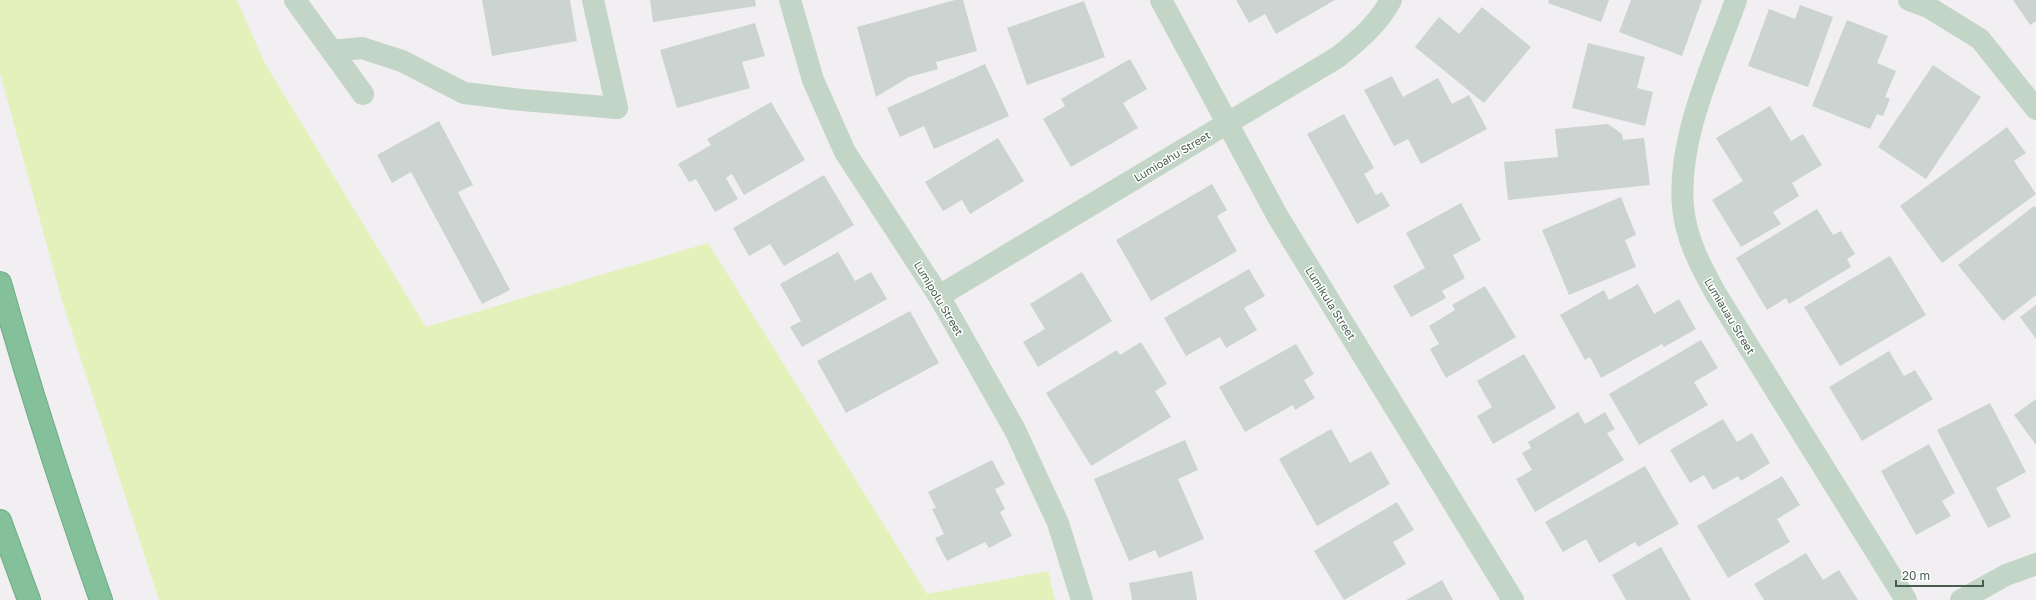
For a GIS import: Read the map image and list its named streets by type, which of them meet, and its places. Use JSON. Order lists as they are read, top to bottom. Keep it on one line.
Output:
{"streets":{"street":["Lumioahu Street","Lumipolu Street","Lumikula Street","Lumiauau Street"]},"crossings":[["Lumioahu Street","Lumipolu Street"],["Lumioahu Street","Lumikula Street"]],"scale_bar":"20 m"}
